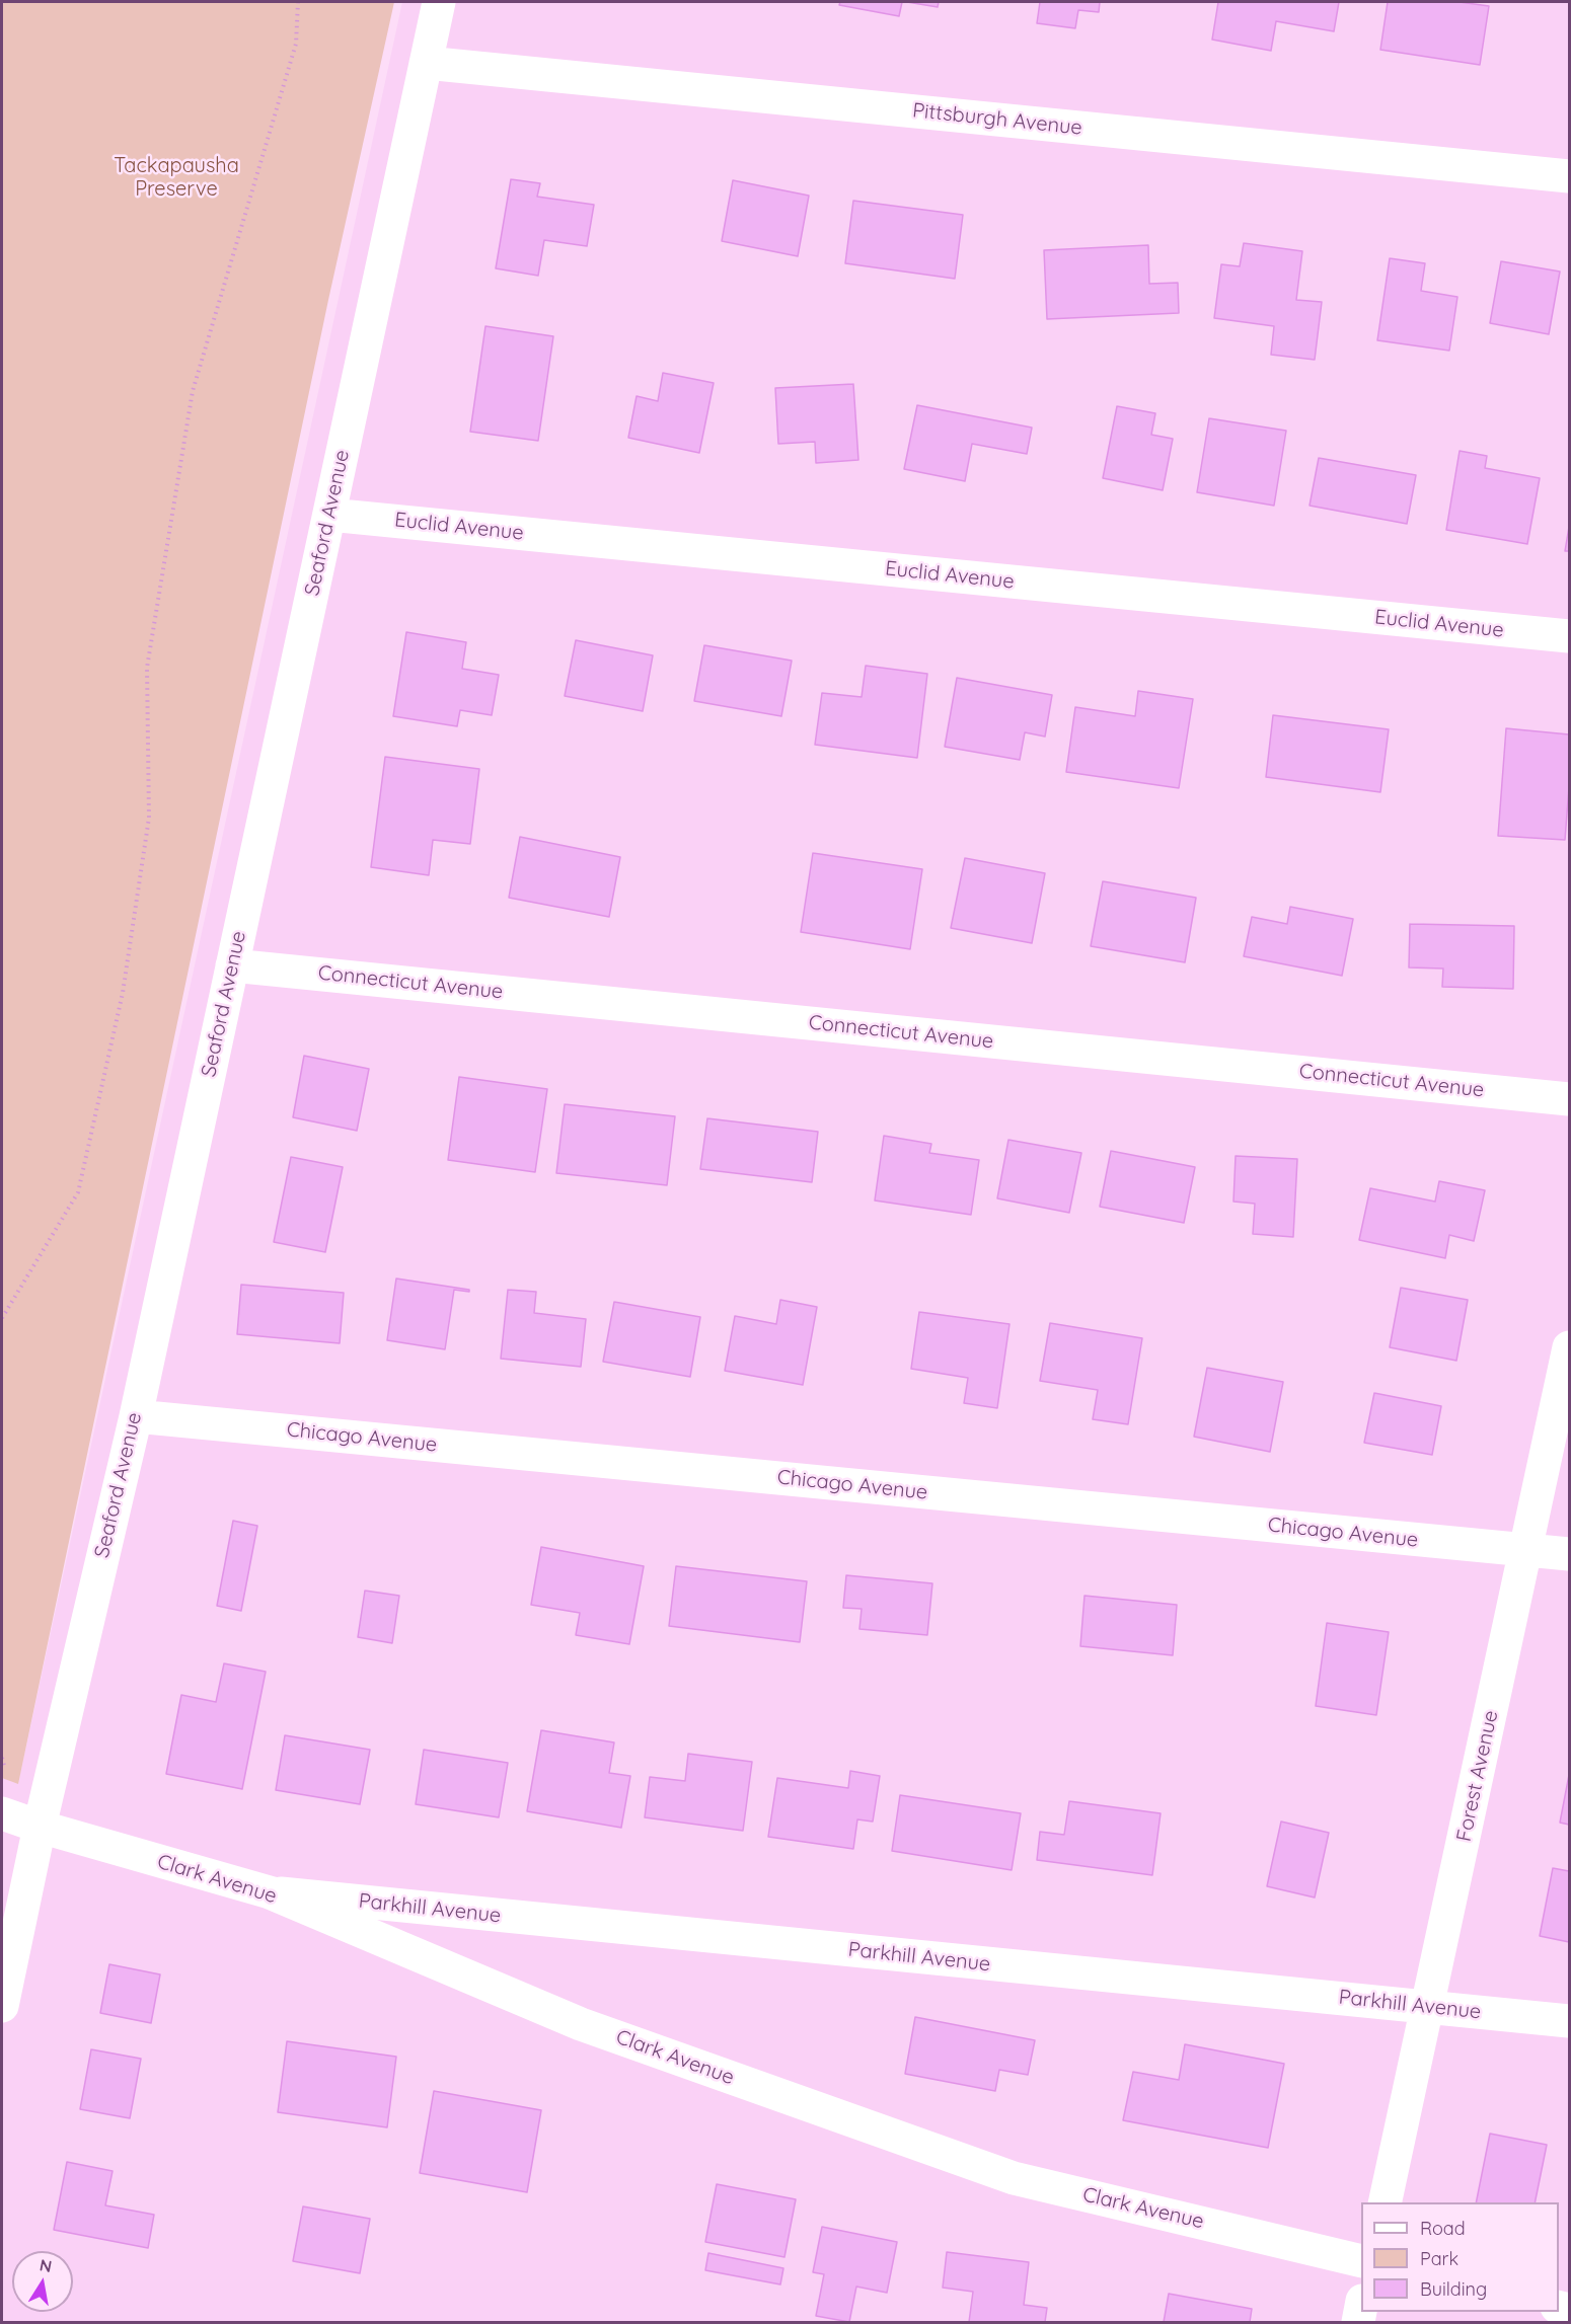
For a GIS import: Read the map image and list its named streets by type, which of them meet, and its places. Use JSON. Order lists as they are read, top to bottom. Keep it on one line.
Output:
{"streets":{"street":["Pittsburgh Avenue","Seaford Avenue","Euclid Avenue","Connecticut Avenue","Chicago Avenue","Forest Avenue","Clark Avenue","Parkhill Avenue"]},"crossings":[["Pittsburgh Avenue","Seaford Avenue"],["Seaford Avenue","Euclid Avenue"],["Seaford Avenue","Connecticut Avenue"],["Seaford Avenue","Chicago Avenue"],["Seaford Avenue","Clark Avenue"],["Chicago Avenue","Forest Avenue"],["Forest Avenue","Parkhill Avenue"],["Clark Avenue","Parkhill Avenue"]],"parks":["Tackapausha Preserve"],"legend":["Road","Park","Building"],"north":"top"}
